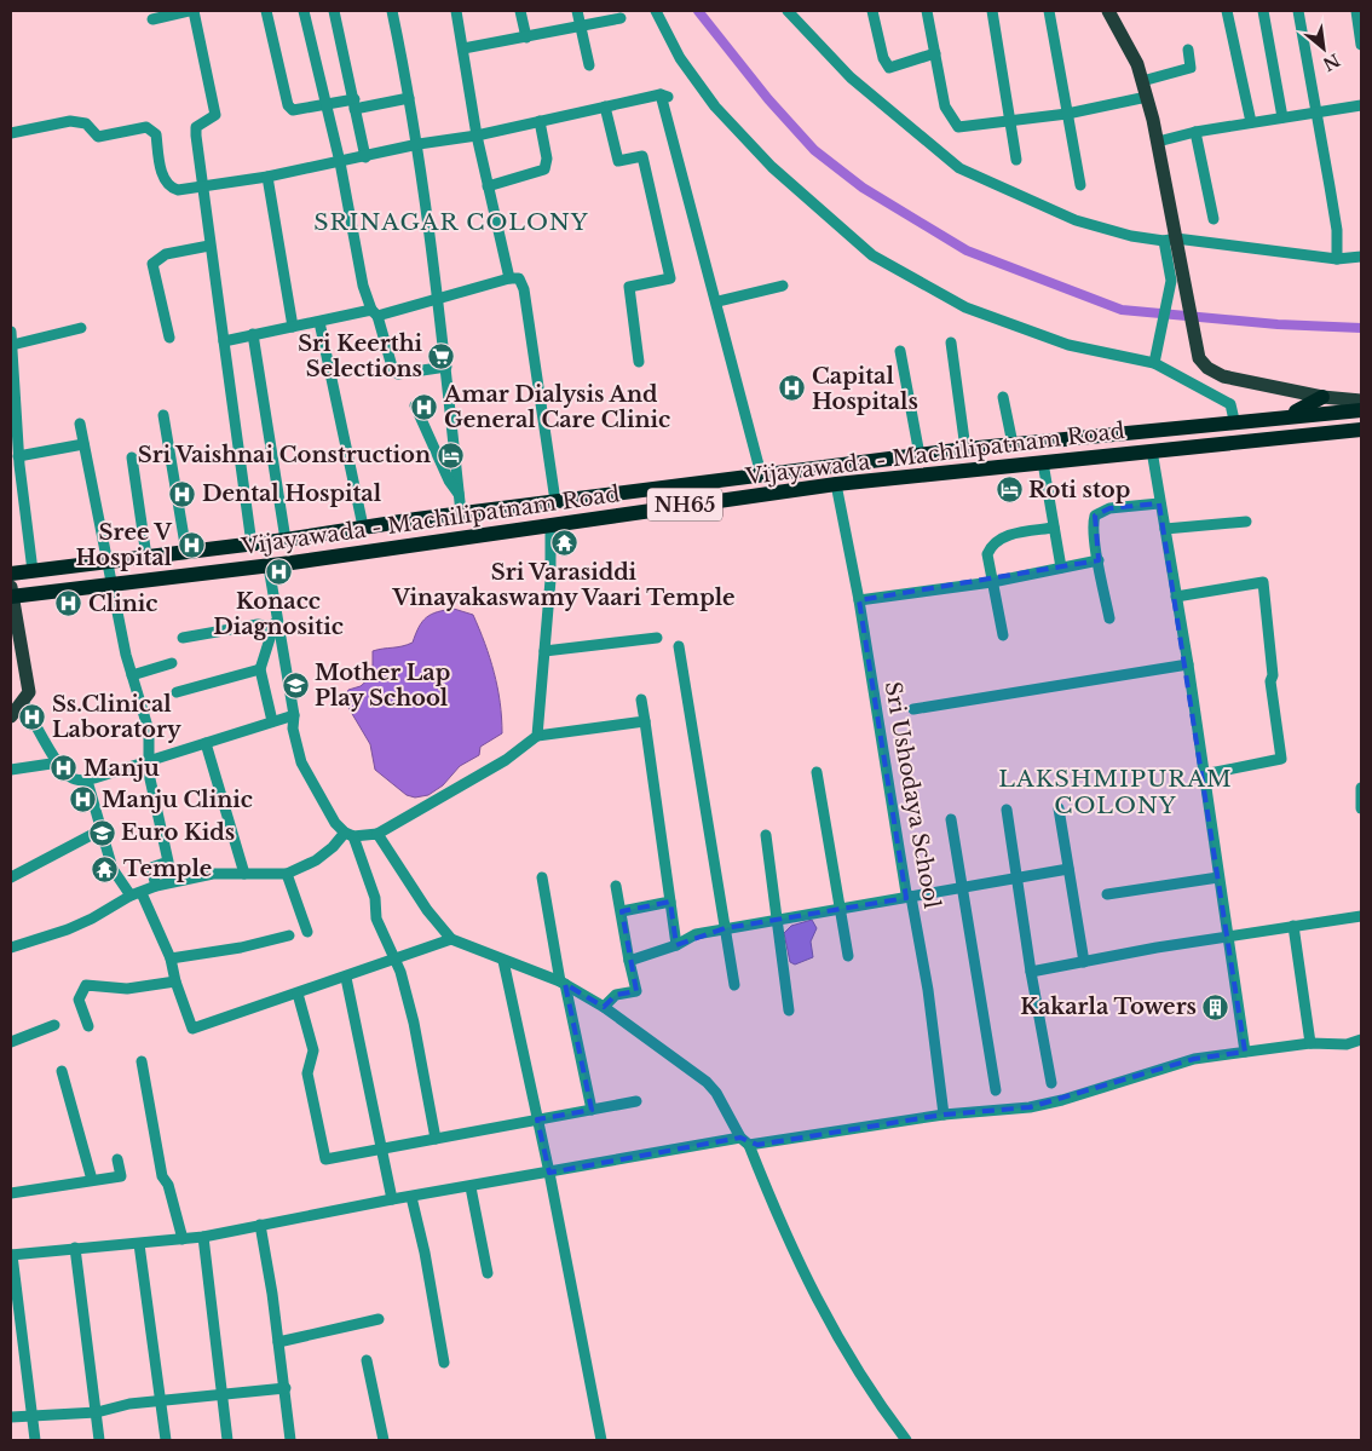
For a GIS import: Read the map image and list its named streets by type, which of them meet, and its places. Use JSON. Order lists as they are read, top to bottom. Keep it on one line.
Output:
{"streets":{"highway":["Vijayawada - Machilipatnam Road","NH65"],"street":["Sri Ushodaya School"]},"crossings":[["Vijayawada - Machilipatnam Road","Sri Ushodaya School"]],"districts":["SRINAGAR COLONY","LAKSHMIPURAM COLONY"],"places":{"supermarket":["Sri Keerthi Selections"],"hospital":["Capital Hospitals","Amar Dialysis And General Care Clinic","Dental Hospital","Sree V Hospital","Konacc Diagnositic","Clinic","Ss.Clinical Laboratory","Manju","Manju Clinic"],"hotel":["Sri Vaishnai Construction","Roti stop"],"temple":["Sri Varasiddi Vinayakaswamy Vaari Temple","Temple"],"school or university":["Mother Lap Play School","Euro Kids"],"building":["Kakarla Towers"]},"north":"bottom right"}
